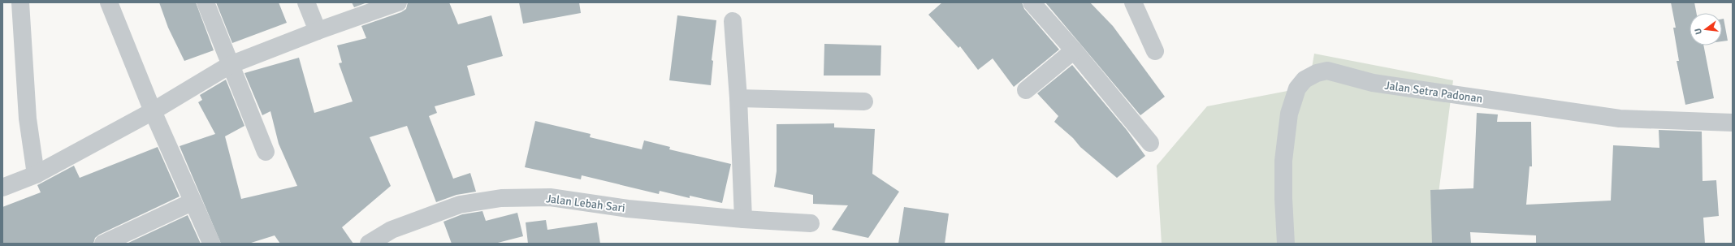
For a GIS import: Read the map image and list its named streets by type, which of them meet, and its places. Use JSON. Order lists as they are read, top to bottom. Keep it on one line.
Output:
{"streets":{"street":["Jalan Setra Padonan","Jalan Lebah Sari"]},"north":"left"}
